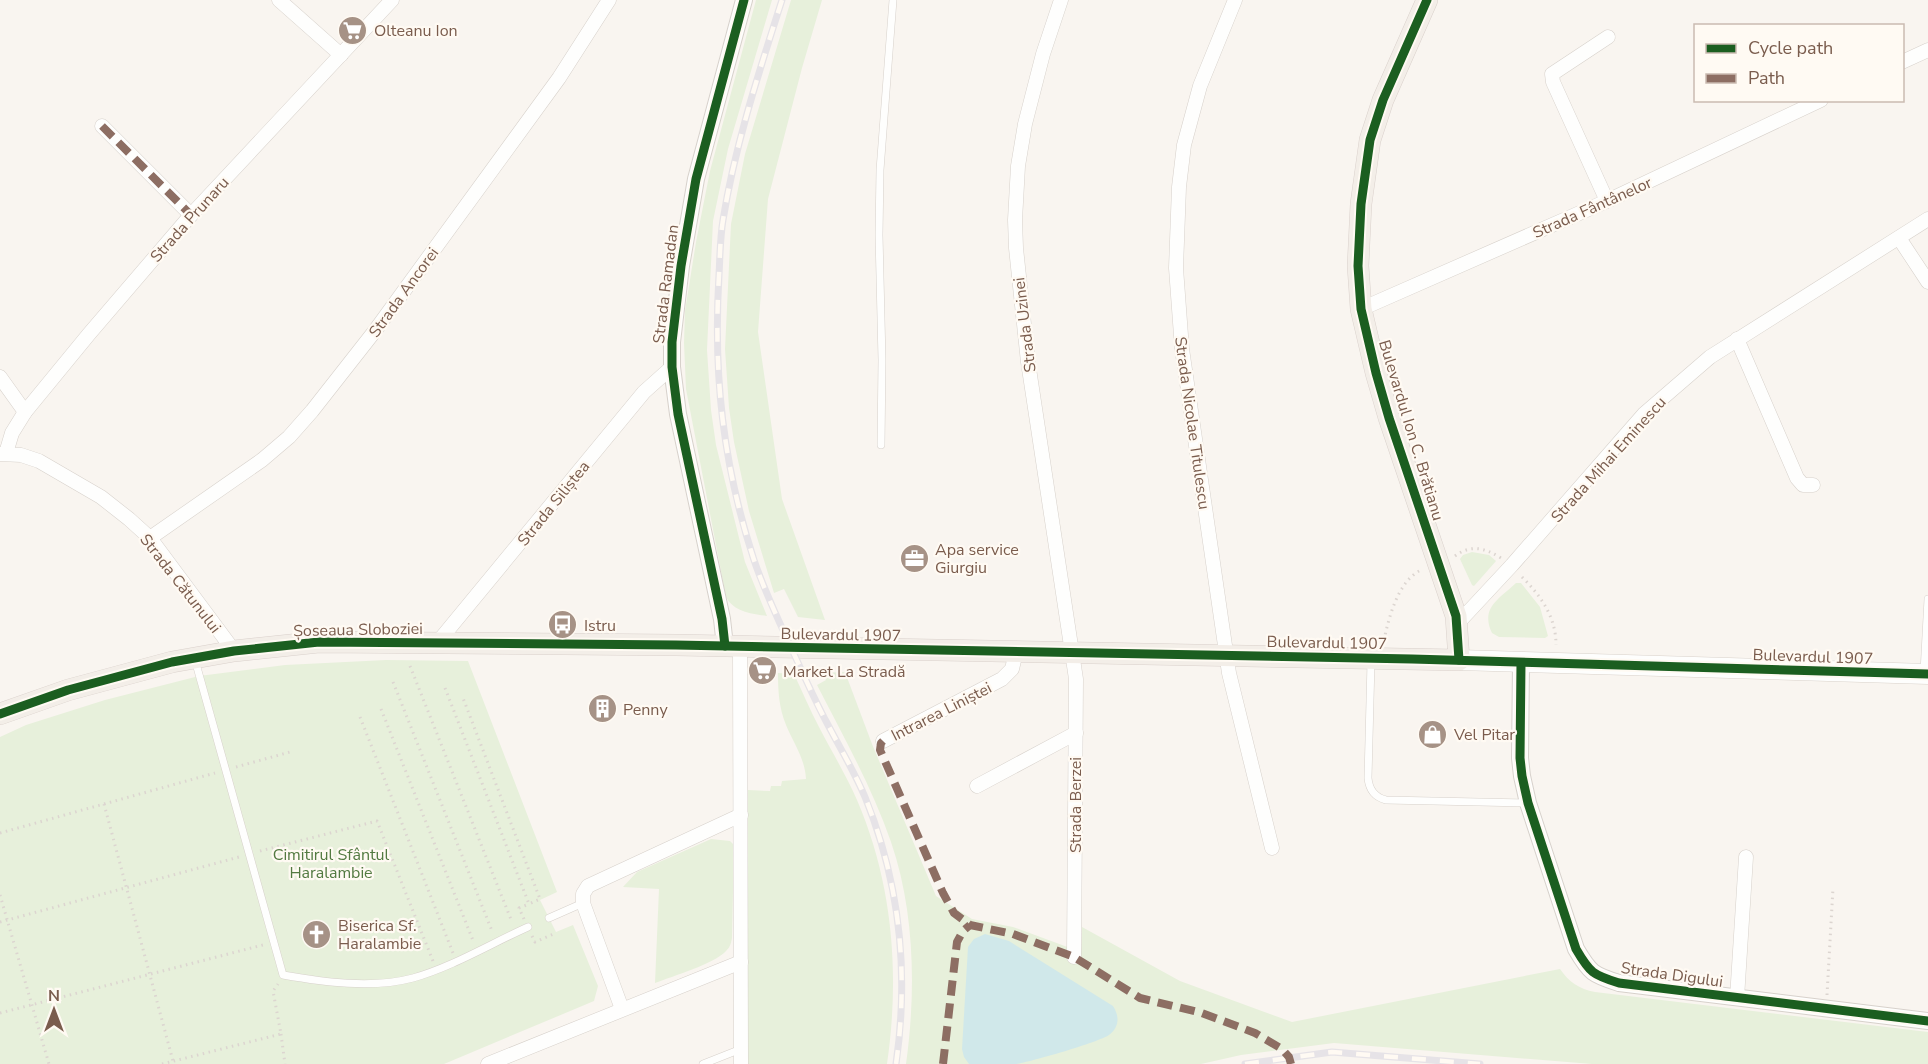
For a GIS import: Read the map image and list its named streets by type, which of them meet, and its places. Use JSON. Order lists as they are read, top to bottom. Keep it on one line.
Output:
{"streets":{"main road":["Bulevardul Ion C. Brătianu","Șoseaua Sloboziei","Bulevardul 1907"],"street":["Strada Fântânelor","Strada Prunaru","Strada Ramadan","Strada Ancorei","Strada Uzinei","Strada Nicolae Titulescu","Strada Mihai Eminescu","Strada Siliștea","Strada Cătunului","Intrarea Liniștei","Strada Berzei","Strada Digului"]},"crossings":[["Strada Fântânelor","Bulevardul Ion C. Brătianu"],["Strada Prunaru","Strada Cătunului"],["Strada Ramadan","Strada Siliștea"],["Strada Ramadan","Șoseaua Sloboziei"],["Strada Ramadan","Bulevardul 1907"],["Strada Ancorei","Strada Cătunului"],["Strada Uzinei","Bulevardul 1907"],["Strada Uzinei","Strada Berzei"],["Strada Nicolae Titulescu","Bulevardul 1907"],["Bulevardul Ion C. Brătianu","Strada Mihai Eminescu"],["Bulevardul Ion C. Brătianu","Bulevardul 1907"],["Strada Siliștea","Șoseaua Sloboziei"],["Strada Cătunului","Șoseaua Sloboziei"],["Șoseaua Sloboziei","Bulevardul 1907"],["Bulevardul 1907","Intrarea Liniștei"],["Bulevardul 1907","Strada Berzei"],["Bulevardul 1907","Strada Digului"]],"parks":["Cimitirul Sfântul Haralambie"],"places":{"supermarket":["Olteanu Ion","Market La Stradă"],"office":["Apa service Giurgiu"],"bus stop":["Istru"],"building":["Penny"],"shop":["Vel Pitar"],"church":["Biserica Sf. Haralambie"]},"legend":["Cycle path","Path"],"north":"top"}
